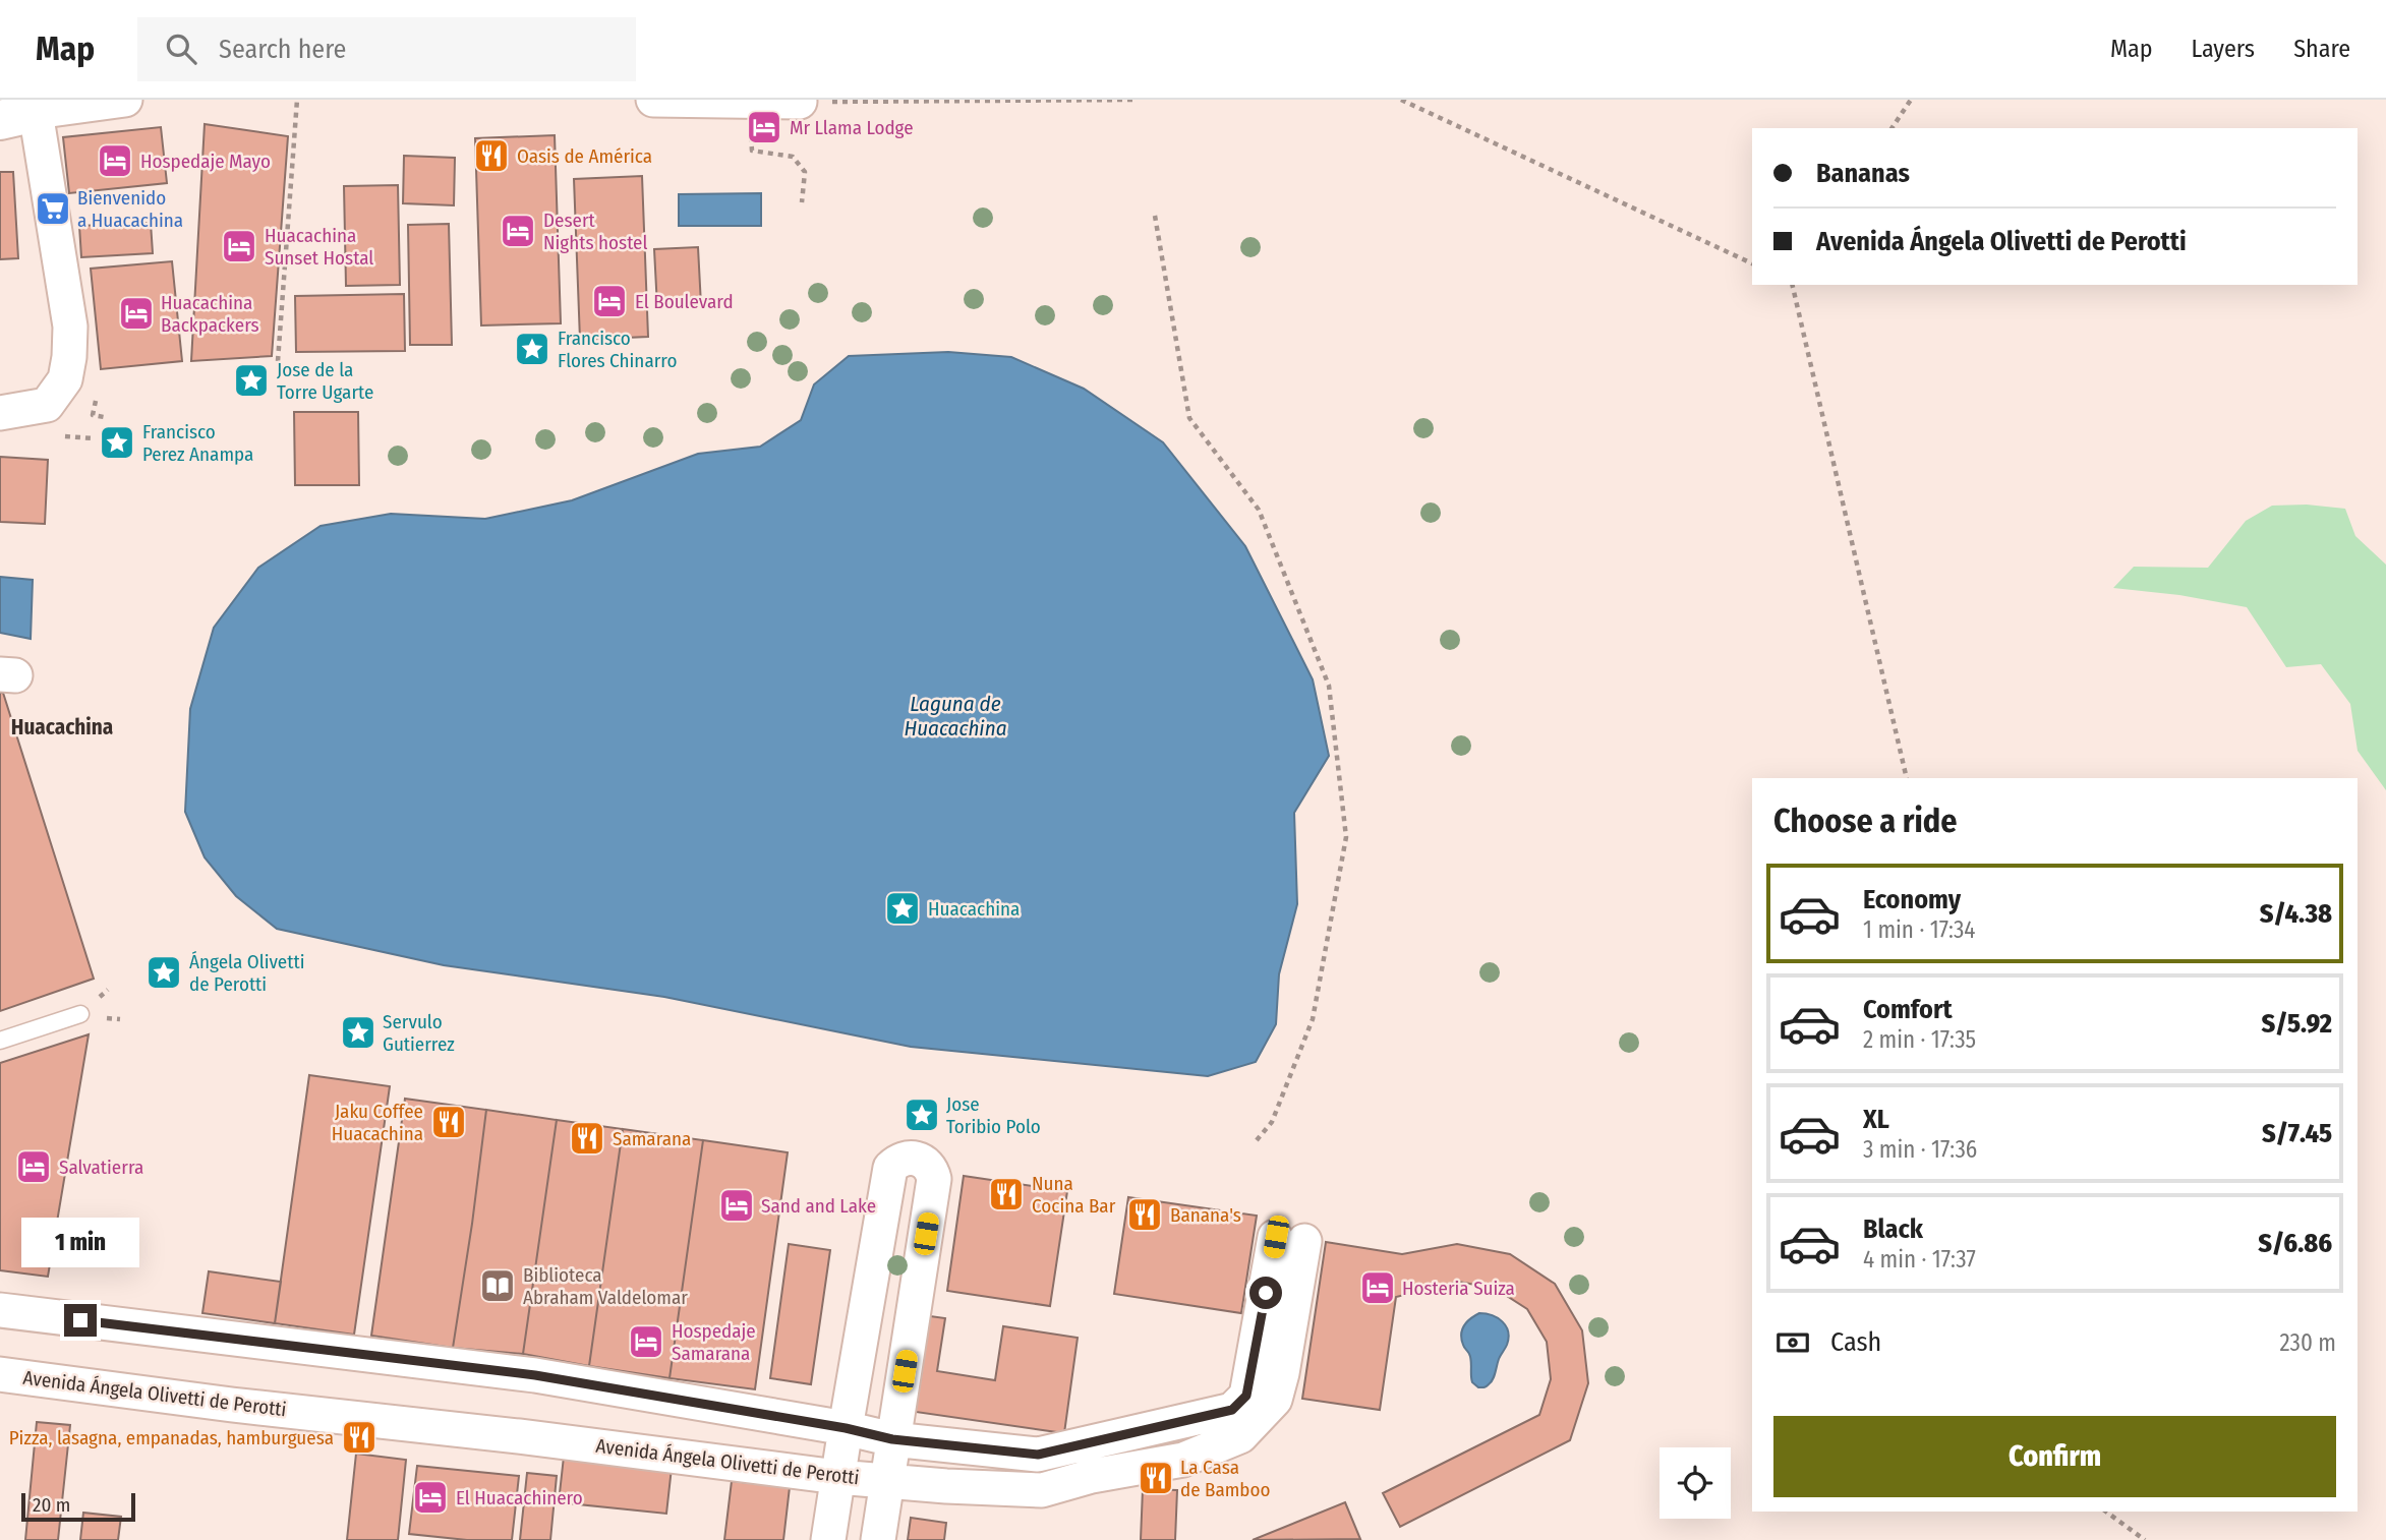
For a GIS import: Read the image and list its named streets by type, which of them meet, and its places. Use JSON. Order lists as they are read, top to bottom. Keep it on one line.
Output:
{"streets":{"street":["Avenida Ángela Olivetti de Perotti"]},"districts":["Huacachina"],"water":["Laguna de Huacachina"],"places":{"hotel":["Mr Llama Lodge","Hospedaje Mayo","Desert Nights hostel","Huacachina Sunset Hostal","El Boulevard","Huacachina Backpackers","Salvatierra","Sand and Lake","Hosteria Suiza","Hospedaje Samarana","El Huacachinero"],"restaurant":["Oasis de América","Jaku Coffee Huacachina","Samarana","Nuna Cocina Bar","Banana's","Pizza, lasagna, empanadas, hamburguesa","La Casa de Bamboo"],"supermarket":["Bienvenido a Huacachina"],"place":["Francisco Flores Chinarro","Jose de la Torre Ugarte","Francisco Perez Anampa","Huacachina","Ángela Olivetti de Perotti","Servulo Gutierrez","Jose Toribio Polo"],"library":["Biblioteca Abraham Valdelomar"]},"scale_bar":"20 m","page":{"header":"Map","search":"Search here","nav":["Map","Layers","Share"],"banner":["Bananas","Avenida Ángela Olivetti de Perotti"],"heading":"Choose a ride","list":[{"name":"Economy","note":"1 min · 17:34","value":"S/4.38"},{"name":"Comfort","note":"2 min · 17:35","value":"S/5.92"},{"name":"XL","note":"3 min · 17:36","value":"S/7.45"},{"name":"Black","note":"4 min · 17:37","value":"S/6.86"}],"bubble":"1 min","pay":["Cash","230 m"],"buttons":"Confirm","scale":"20 m"}}
